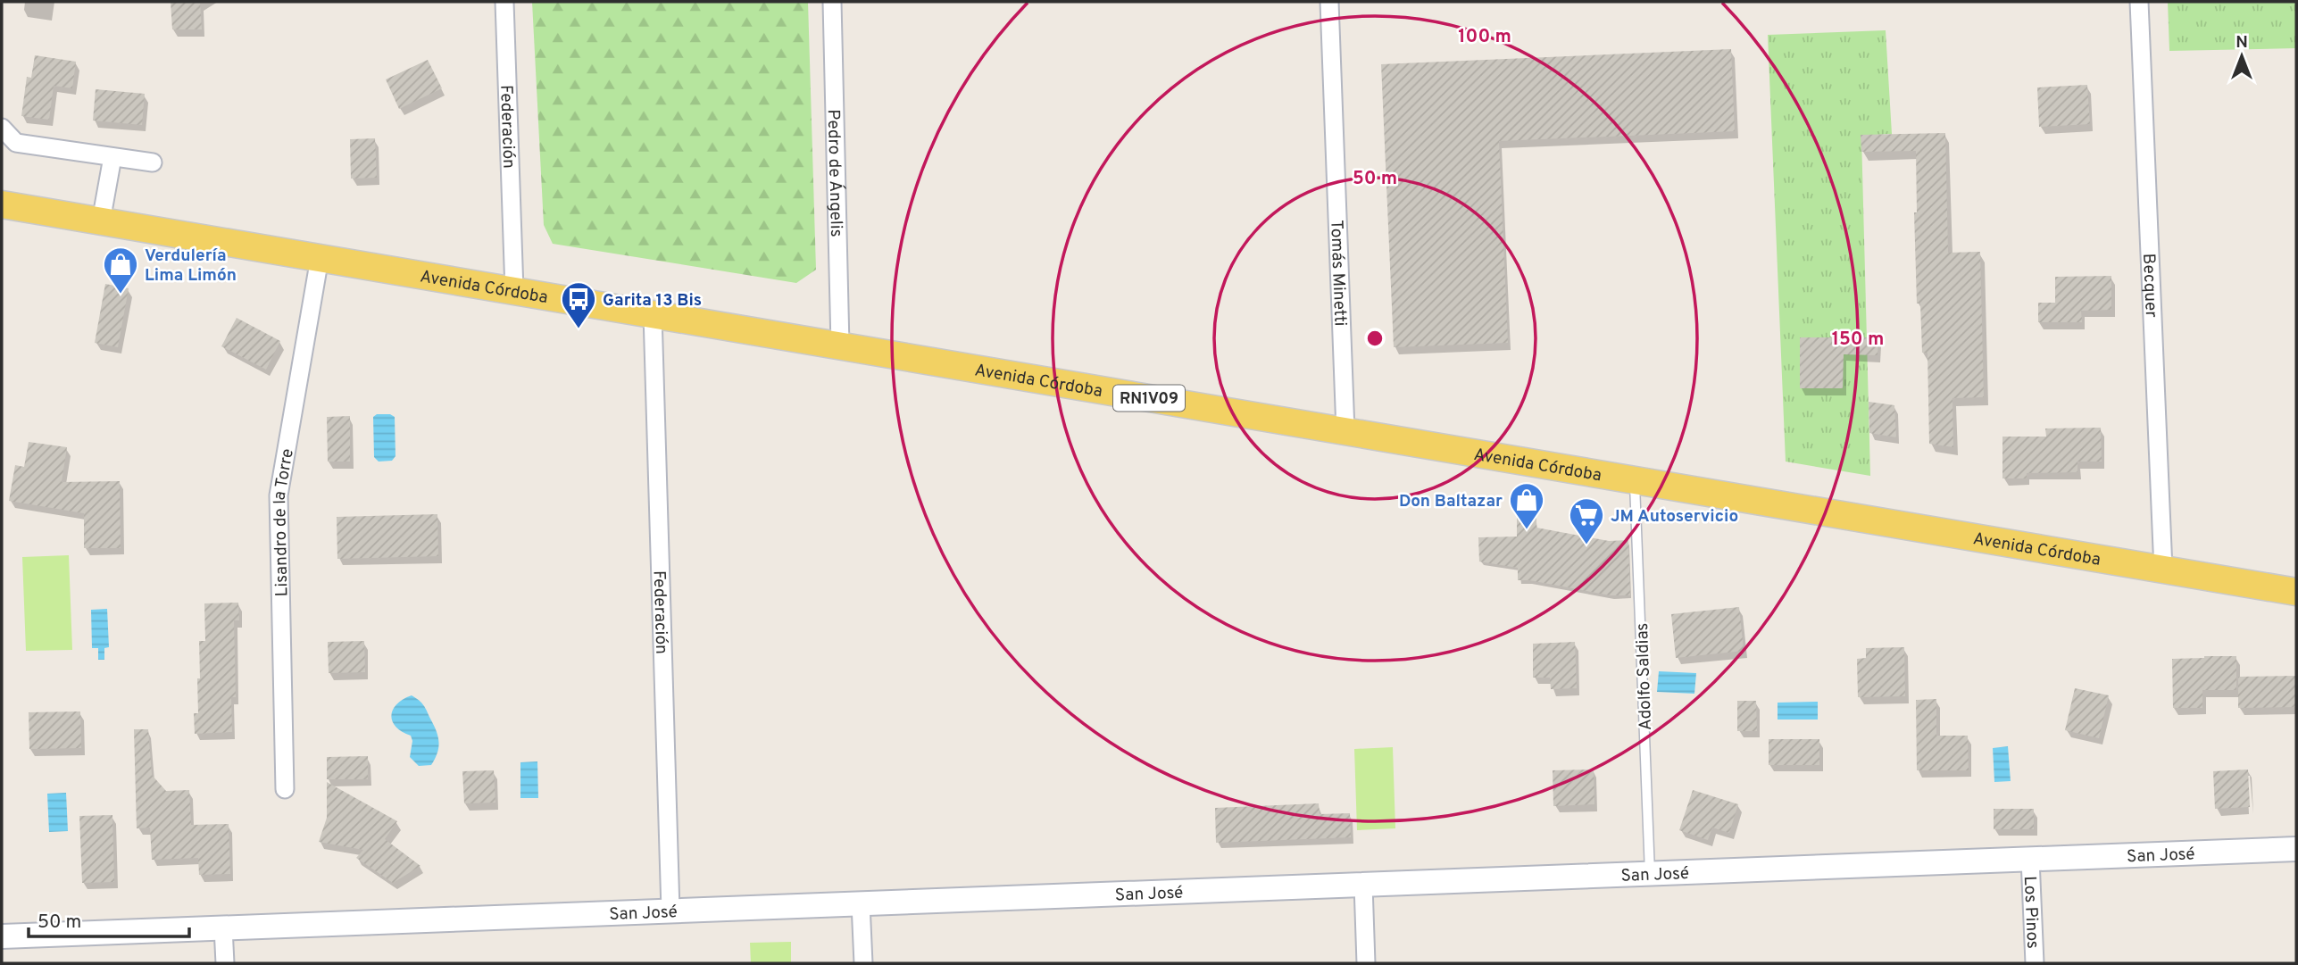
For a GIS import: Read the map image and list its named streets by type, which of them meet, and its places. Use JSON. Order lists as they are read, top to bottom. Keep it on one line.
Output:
{"streets":{"main road":["Avenida Córdoba","RN1V09"],"street":["Federación","Pedro de Ángelis","Tomás Minetti","Becquer","Lisandro de la Torre","San José","Los Pinos"],"lane":["Adolfo Saldias"]},"crossings":[["Federación","Avenida Córdoba"],["Federación","San José"],["Pedro de Ángelis","Avenida Córdoba"],["Tomás Minetti","Avenida Córdoba"],["Avenida Córdoba","Becquer"],["Avenida Córdoba","Lisandro de la Torre"],["Avenida Córdoba","Adolfo Saldias"],["Adolfo Saldias","San José"],["San José","Los Pinos"]],"places":{"shop":["Verdulería Lima Limón","Don Baltazar"],"bus stop":["Garita 13 Bis"],"supermarket":["JM Autoservicio"]},"scale_bar":"50 m","north":"top","rings":["100 m","50 m","150 m"]}
